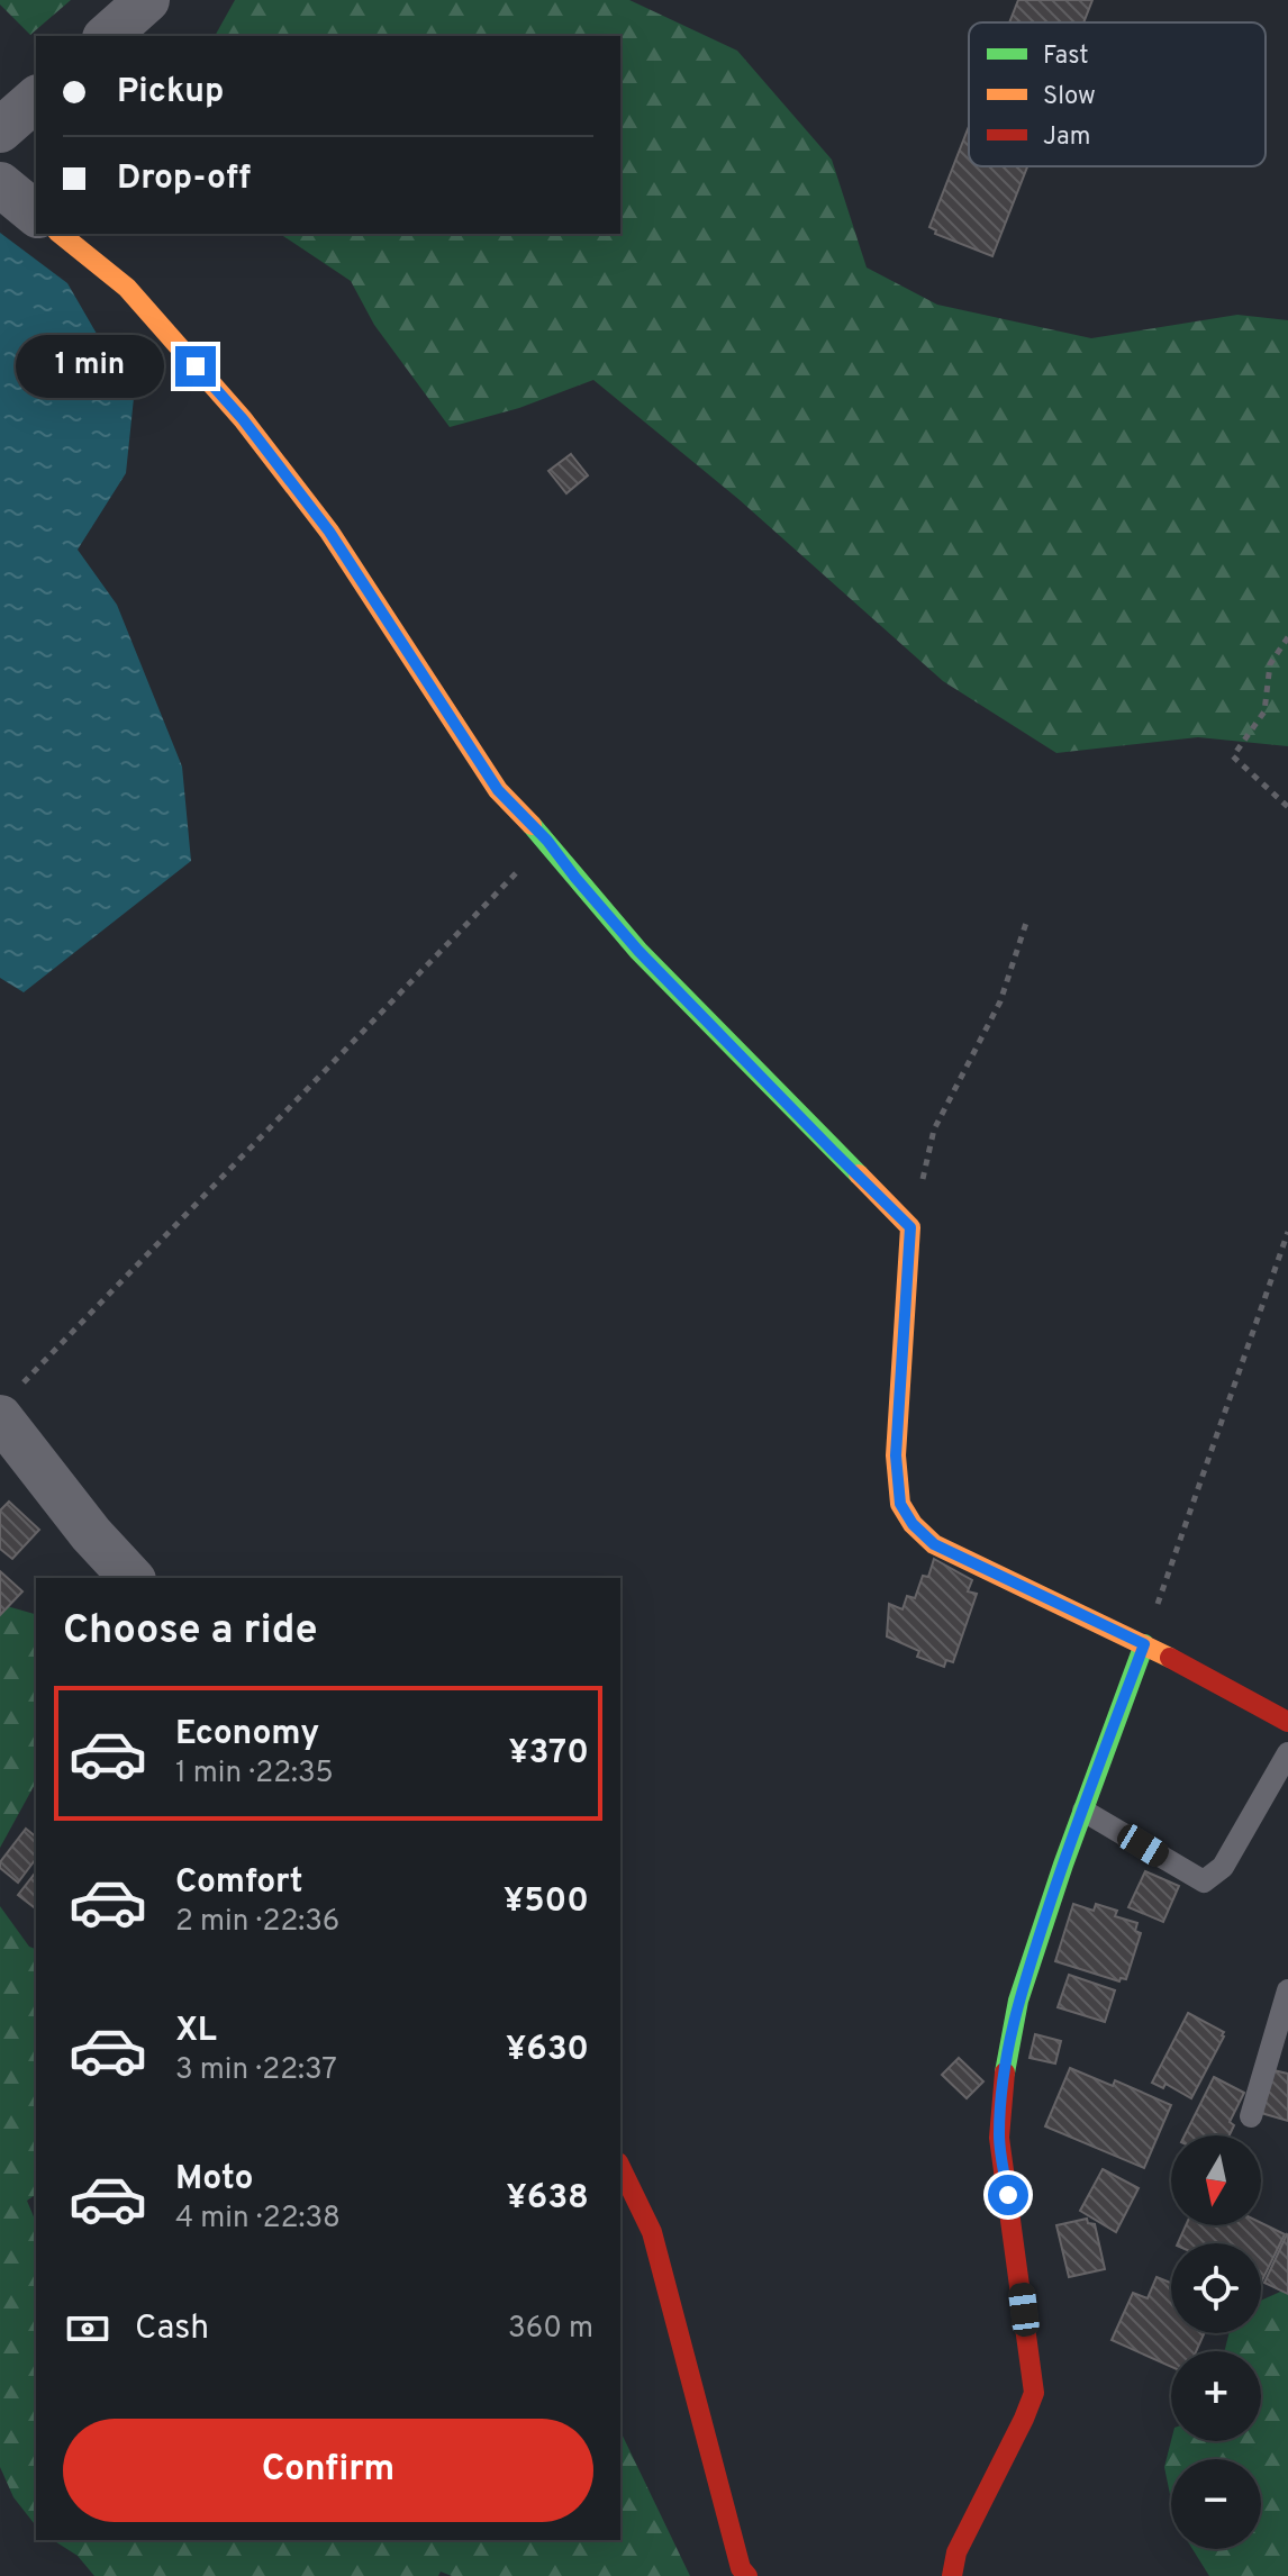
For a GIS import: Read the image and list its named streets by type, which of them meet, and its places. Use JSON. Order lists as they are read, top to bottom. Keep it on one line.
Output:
{"legend":["Fast","Slow","Jam"],"north":"bottom","page":{"banner":["Pickup","Drop-off"],"bubble":"1 min","heading":"Choose a ride","list":[{"name":"Economy","note":"1 min · 22:35","value":"¥370"},{"name":"Comfort","note":"2 min · 22:36","value":"¥500"},{"name":"XL","note":"3 min · 22:37","value":"¥630"},{"name":"Moto","note":"4 min · 22:38","value":"¥638"}],"map_buttons":["+","−"],"pay":["Cash","360 m"],"buttons":"Confirm"}}
